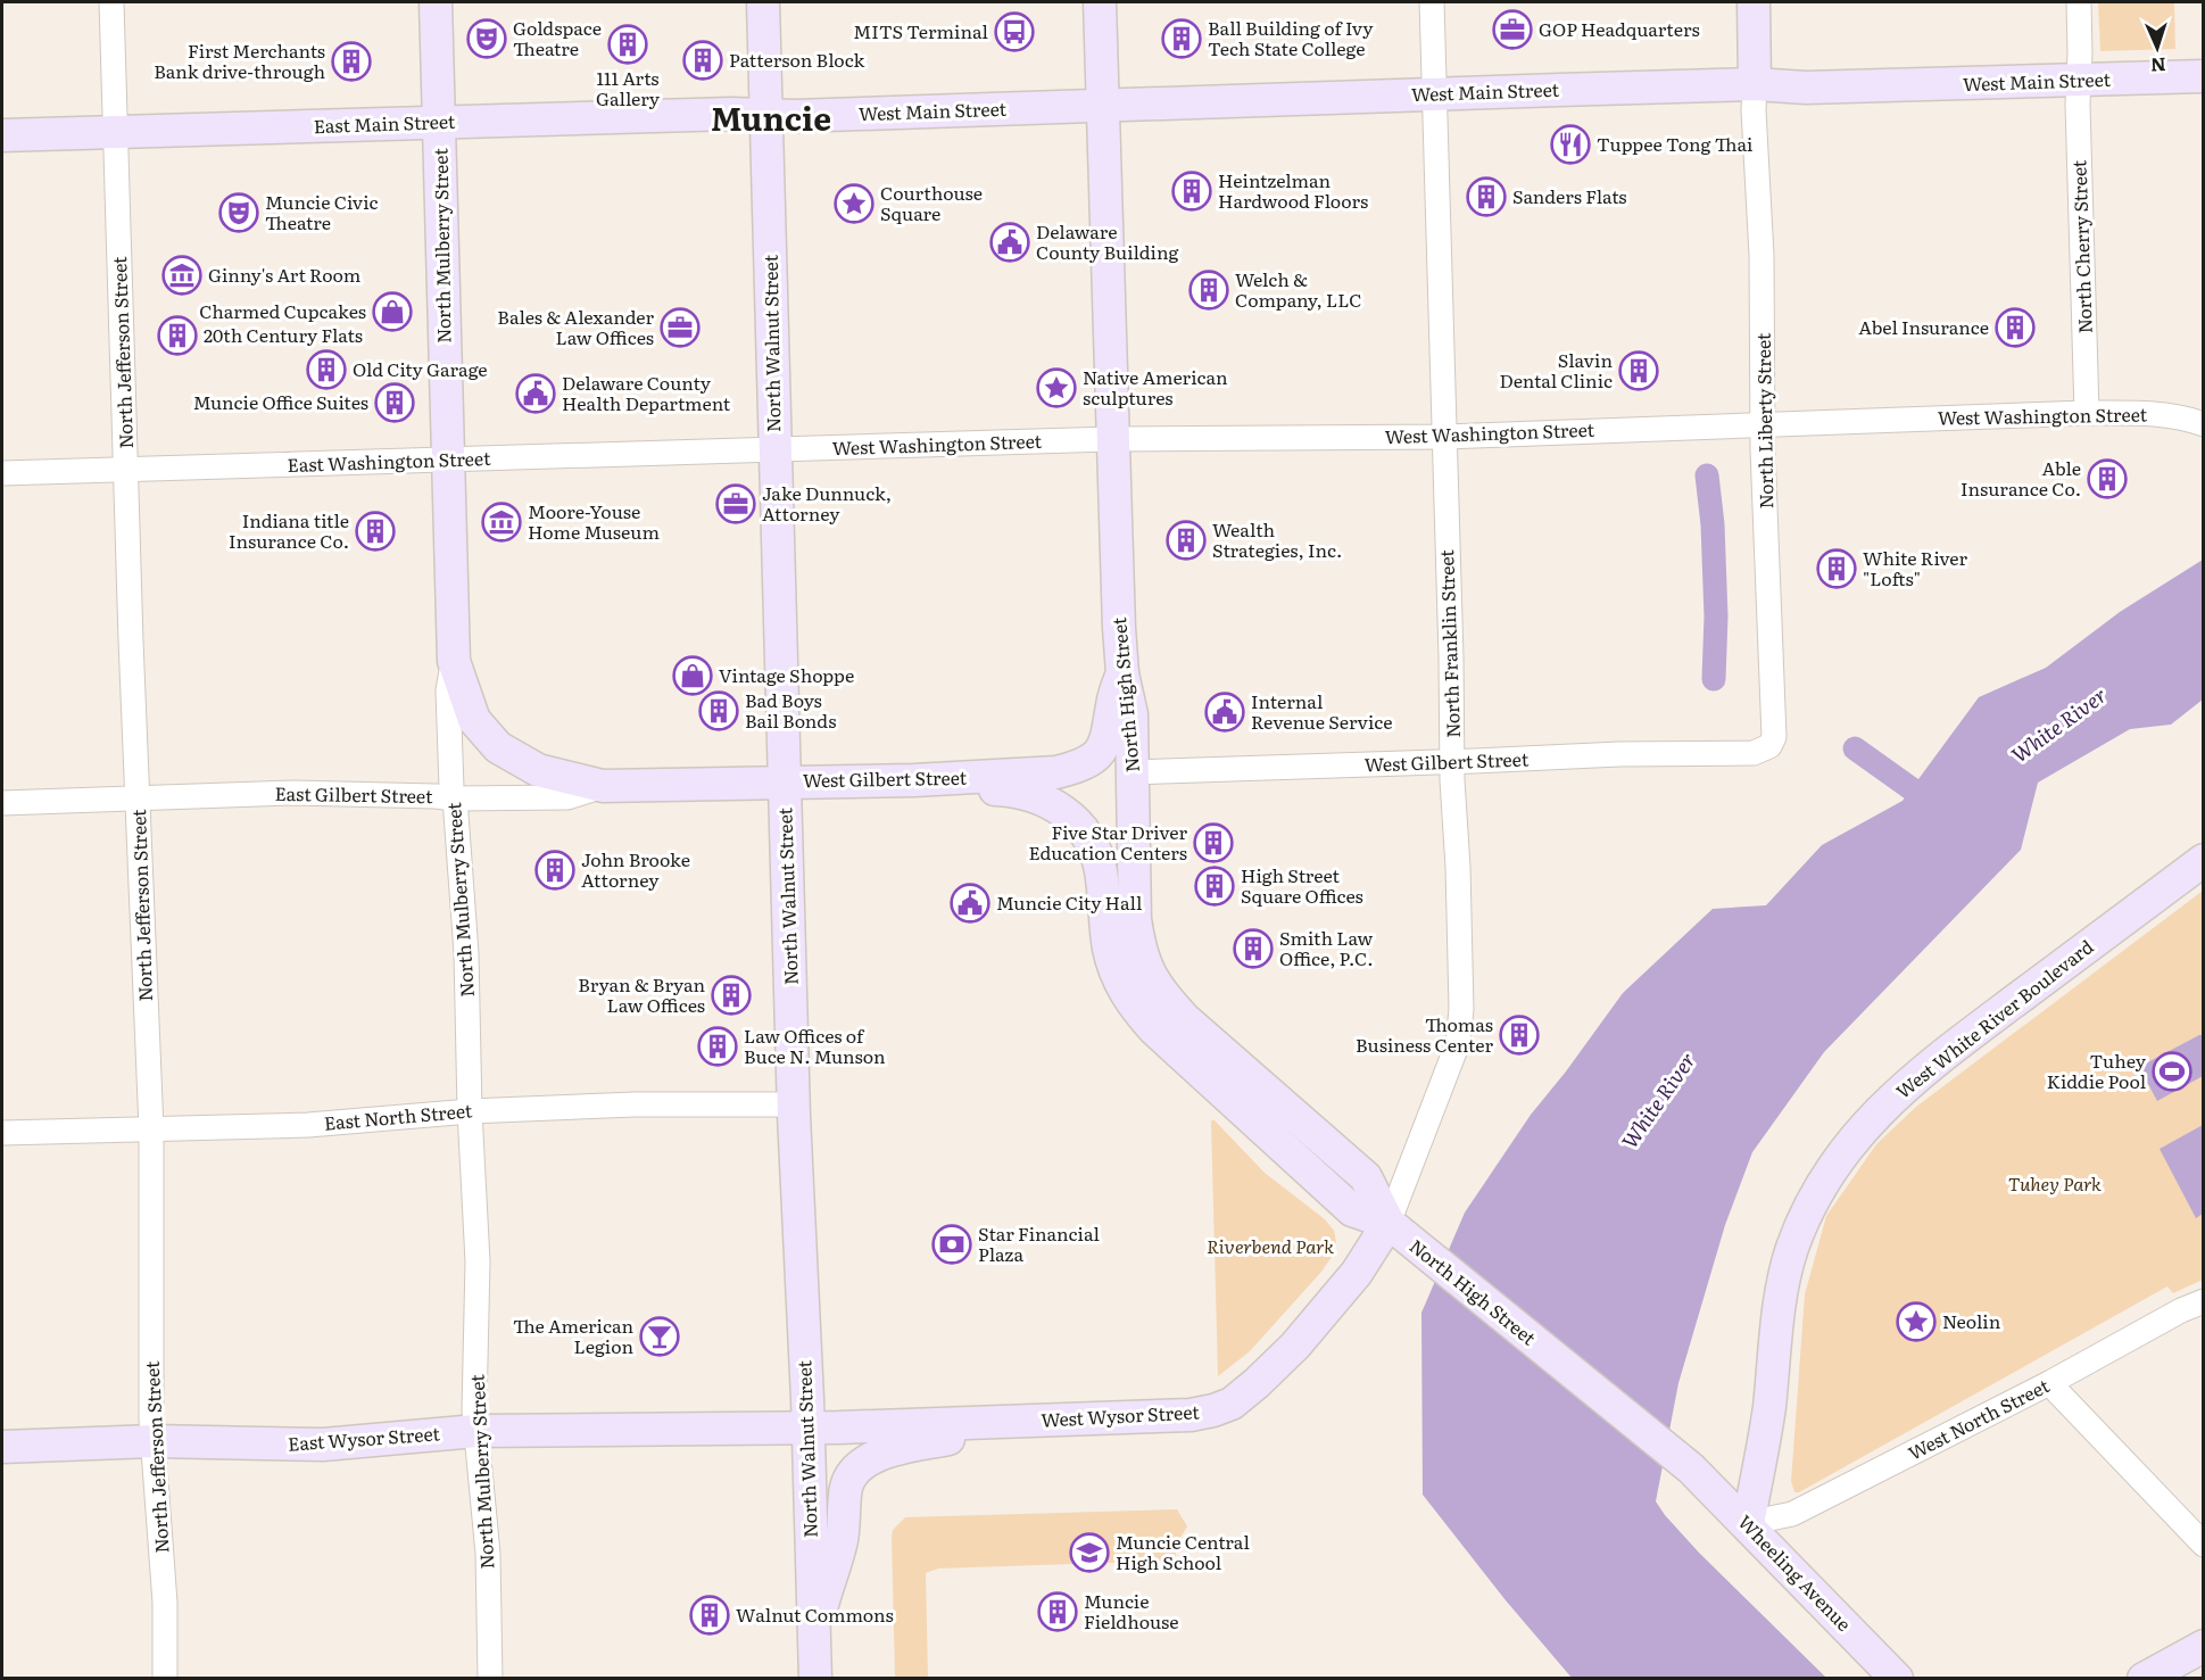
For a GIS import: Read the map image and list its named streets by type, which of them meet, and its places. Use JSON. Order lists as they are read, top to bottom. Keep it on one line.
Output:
{"streets":{"main road":["West Main Street","East Main Street","North Mulberry Street","North Walnut Street","North High Street","West Gilbert Street","East Gilbert Street","West White River Boulevard","West Wysor Street","East Wysor Street","Wheeling Avenue"],"street":["North Cherry Street","North Jefferson Street","West Washington Street","North Liberty Street","East Washington Street","North Franklin Street","East North Street","West North Street"]},"crossings":[["West Main Street","East Main Street"],["West Main Street","North Cherry Street"],["West Main Street","North Walnut Street"],["West Main Street","North Liberty Street"],["West Main Street","North Franklin Street"],["West Main Street","North High Street"],["East Main Street","North Mulberry Street"],["East Main Street","North Walnut Street"],["East Main Street","North Jefferson Street"],["North Mulberry Street","East Washington Street"],["North Mulberry Street","East Gilbert Street"],["North Mulberry Street","East North Street"],["North Mulberry Street","East Wysor Street"],["North Cherry Street","West Washington Street"],["North Walnut Street","West Washington Street"],["North Walnut Street","East Washington Street"],["North Walnut Street","West Gilbert Street"],["North Walnut Street","East Gilbert Street"],["North Walnut Street","East North Street"],["North Walnut Street","West Wysor Street"],["North Walnut Street","East Wysor Street"],["North Jefferson Street","East Washington Street"],["North Jefferson Street","East Gilbert Street"],["North Jefferson Street","East North Street"],["North Jefferson Street","East Wysor Street"],["West Washington Street","North Liberty Street"],["West Washington Street","East Washington Street"],["West Washington Street","North Franklin Street"],["West Washington Street","North High Street"],["North Liberty Street","West Gilbert Street"],["North Franklin Street","North High Street"],["North Franklin Street","West Gilbert Street"],["North Franklin Street","West Wysor Street"],["North High Street","West Gilbert Street"],["North High Street","West Wysor Street"],["North High Street","Wheeling Avenue"],["West Gilbert Street","East Gilbert Street"],["West White River Boulevard","West North Street"],["West White River Boulevard","Wheeling Avenue"],["West Wysor Street","East Wysor Street"],["West North Street","Wheeling Avenue"]],"districts":["Muncie"],"water":["White River"],"parks":["Tuhey Park","Riverbend Park"],"places":{"office":["GOP Headquarters","Bales & Alexander Law Offices","Jake Dunnuck, Attorney"],"bus stop":["MITS Terminal"],"theatre":["Goldspace Theatre","Muncie Civic Theatre"],"building":["Ball Building of Ivy Tech State College","111 Arts Gallery","Patterson Block","First Merchants Bank drive-through","Heintzelman Hardwood Floors","Sanders Flats","Welch & Company, LLC","Abel Insurance","20th Century Flats","Old City Garage","Slavin Dental Clinic","Muncie Office Suites","Able Insurance Co.","Indiana title Insurance Co.","Wealth Strategies, Inc.","White River \"Lofts\"","Bad Boys Bail Bonds","Five Star Driver Education Centers","John Brooke Attorney","High Street Square Offices","Smith Law Office, P.C.","Bryan & Bryan Law Offices","Thomas Business Center","Law Offices of Buce N. Munson","Muncie Fieldhouse","Walnut Commons"],"restaurant":["Tuppee Tong Thai"],"place":["Courthouse Square","Native American sculptures","Neolin"],"public building":["Delaware County Building","Delaware County Health Department","Internal Revenue Service","Muncie City Hall"],"museum":["Ginny's Art Room","Moore-Youse Home Museum"],"shop":["Charmed Cupcakes","Vintage Shoppe"],"sports":["Tuhey Kiddie Pool"],"bank":["Star Financial Plaza"],"bar":["The American Legion"],"school or university":["Muncie Central High School"]},"north":"bottom"}
